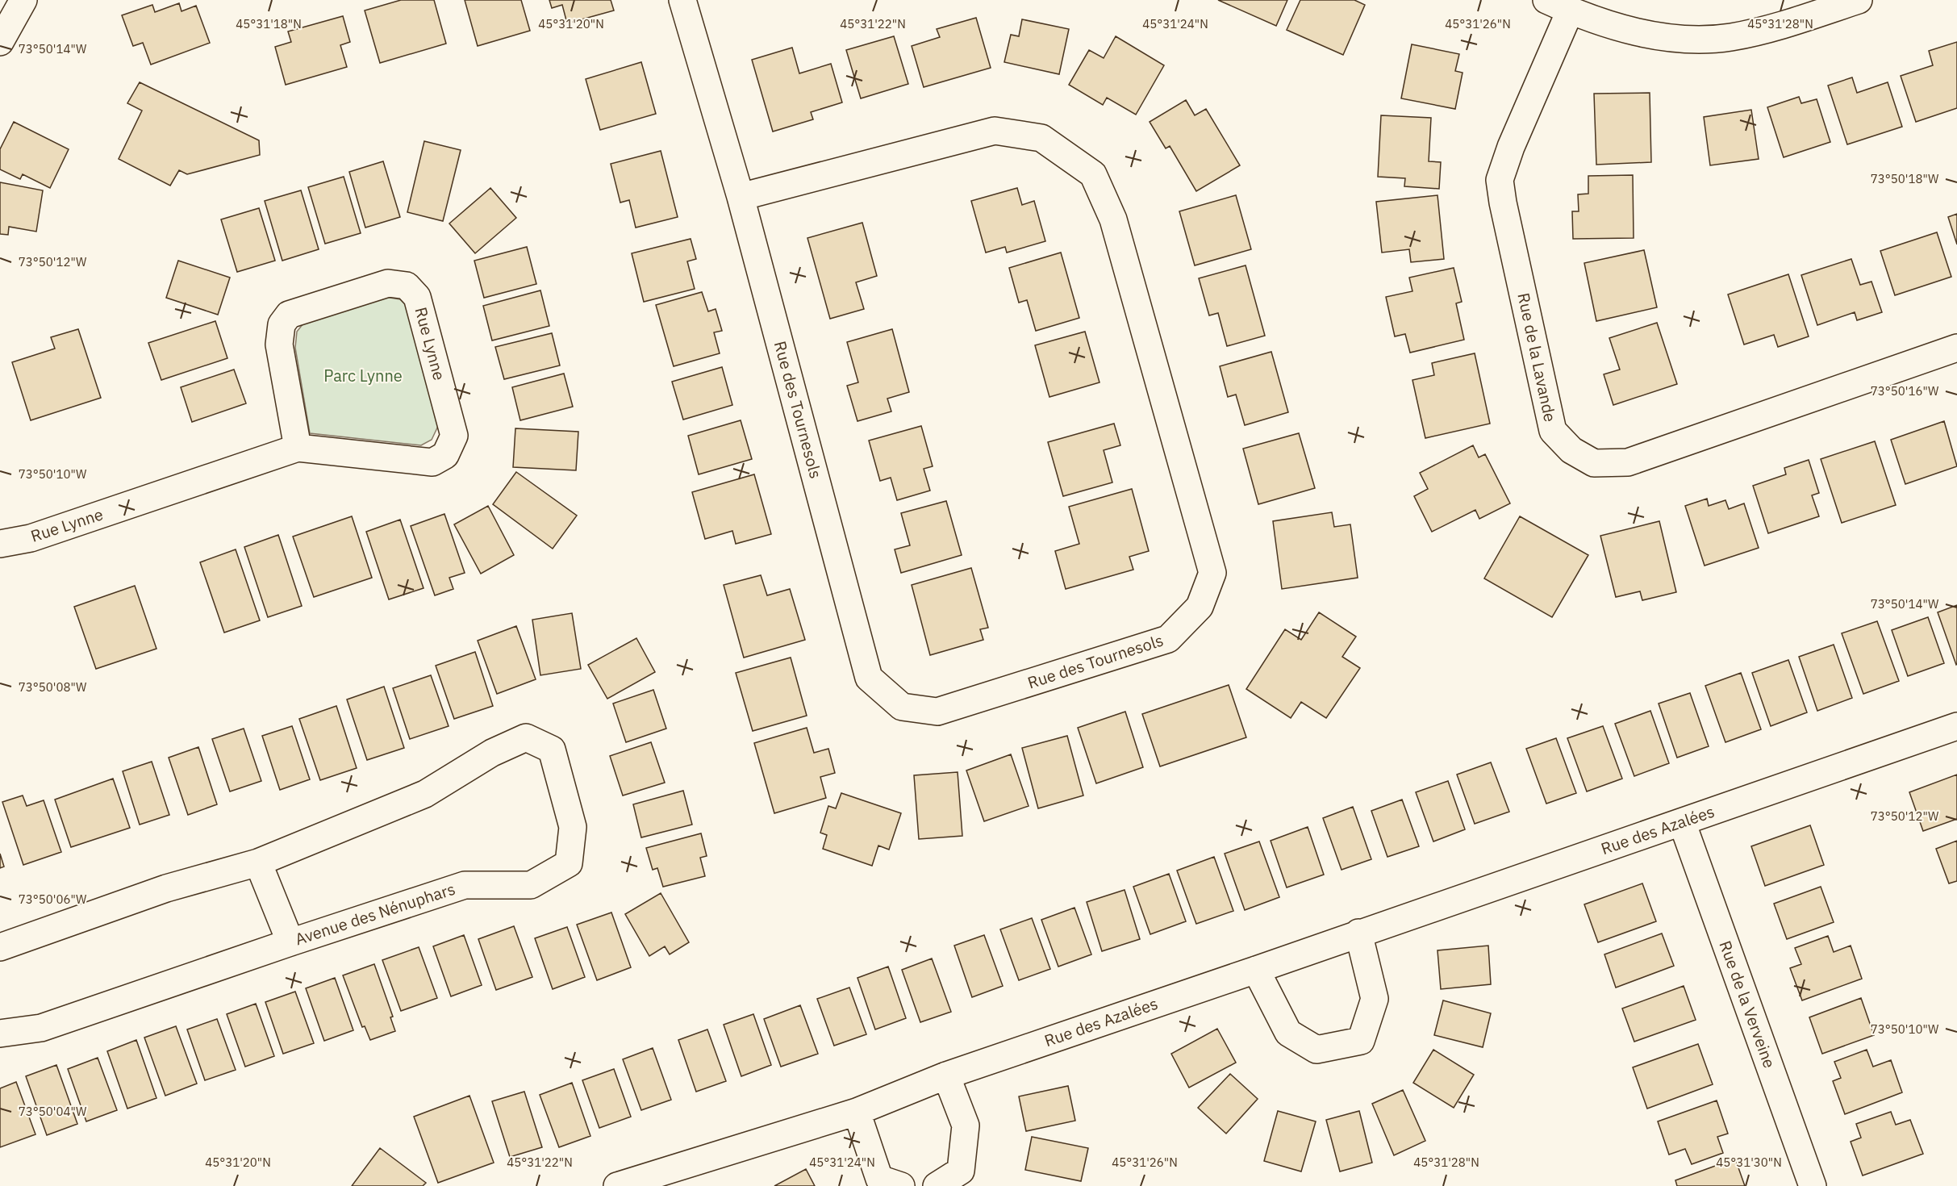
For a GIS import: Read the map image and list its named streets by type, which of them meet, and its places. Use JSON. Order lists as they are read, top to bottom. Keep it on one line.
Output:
{"streets":{"street":["Rue Lynne","Rue de la Lavande","Rue des Tournesols","Rue des Azalées","Avenue des Nénuphars","Rue de la Verveine"]},"crossings":[["Rue des Azalées","Rue de la Verveine"]],"parks":["Parc Lynne"],"coordinates":["45°31'18\"N","45°31'20\"N","45°31'22\"N","45°31'24\"N","45°31'26\"N","45°31'28\"N","73°50'14\"W","73°50'18\"W","73°50'12\"W","73°50'16\"W","73°50'10\"W","73°50'08\"W","73°50'06\"W","73°50'04\"W","45°31'30\"N"]}
